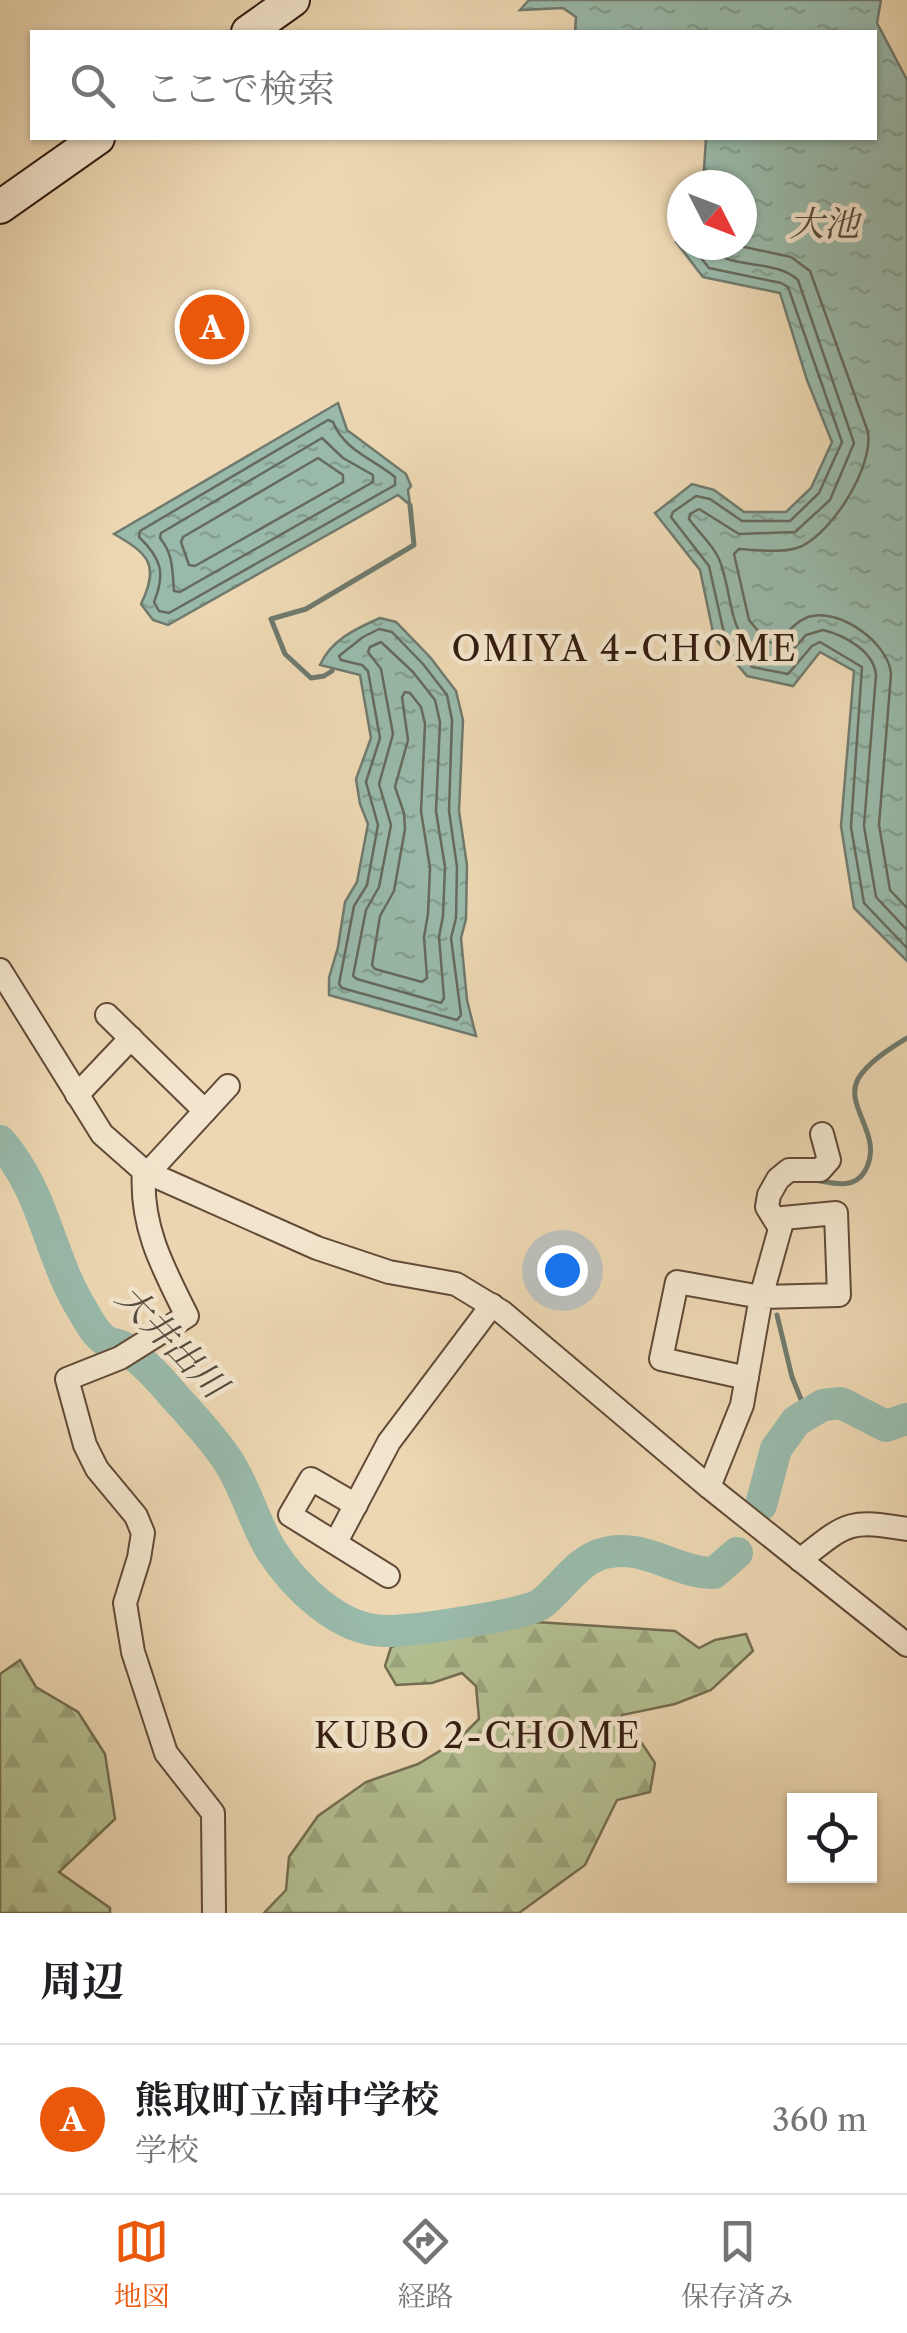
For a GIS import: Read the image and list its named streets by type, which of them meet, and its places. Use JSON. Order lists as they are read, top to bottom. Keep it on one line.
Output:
{"districts":["OMIYA 4-CHOME","KUBO 2-CHOME"],"water":["大池","大井出川"],"north":"bottom right","page":{"search":"ここで検索","pins":"A","heading":"周辺","list":[{"mark":"A","name":"熊取町立南中学校","note":"学校","value":"360 m"}],"nav":["地図","経路","保存済み"]}}
